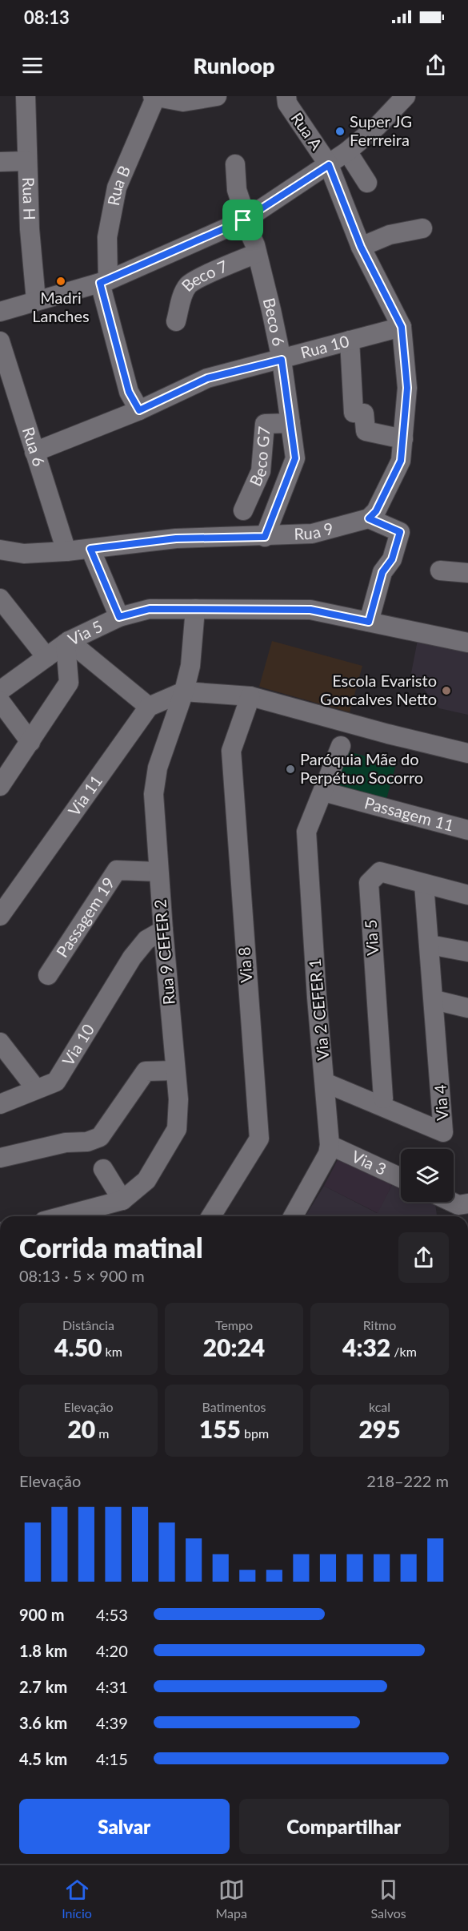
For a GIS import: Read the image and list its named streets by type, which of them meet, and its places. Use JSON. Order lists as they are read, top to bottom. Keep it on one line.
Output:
{"streets":{"street":["Rua A","Rua B","Rua H","Beco 7","Beco 6","Rua 10","Rua 6","Beco G7","Rua 9","Via 5","Via 11","Passagem 11","Passagem 19","Rua 9 CEFER 2","Via 8","Via 2 CEFER 1","Via 10","Via 4","Via 3"]},"crossings":[["Rua A","Rua 10"],["Rua B","Rua 10"],["Beco 7","Beco 6"],["Beco 6","Rua 10"],["Beco 6","Beco G7"],["Beco 6","Rua 9"],["Rua 10","Rua 6"],["Rua 6","Rua 9"],["Via 5","Rua 9 CEFER 2"],["Via 5","Via 4"],["Passagem 11","Via 2 CEFER 1"],["Passagem 19","Rua 9 CEFER 2"],["Rua 9 CEFER 2","Via 10"],["Via 2 CEFER 1","Via 4"],["Via 2 CEFER 1","Via 3"]],"places":["Super JG Ferrreira","Madri Lanches","Escola Evaristo Goncalves Netto","Paróquia Mãe do Perpétuo Socorro"],"page":{"status":"08:13","header":"Runloop","heading":["Corrida matinal","08:13 · 5 × 900 m"],"stats":[["Distância","4.50 km"],["Tempo","20:24"],["Ritmo","4:32 /km"],["Elevação","20 m"],["Batimentos","155 bpm"],["kcal","295"]],"chart":["Elevação","218–222 m"],"list":[{"name":"900 m","note":"4:53"},{"name":"1.8 km","note":"4:20"},{"name":"2.7 km","note":"4:31"},{"name":"3.6 km","note":"4:39"},{"name":"4.5 km","note":"4:15"}],"buttons":["Salvar","Compartilhar"],"tabs":["Início","Mapa","Salvos"]}}
